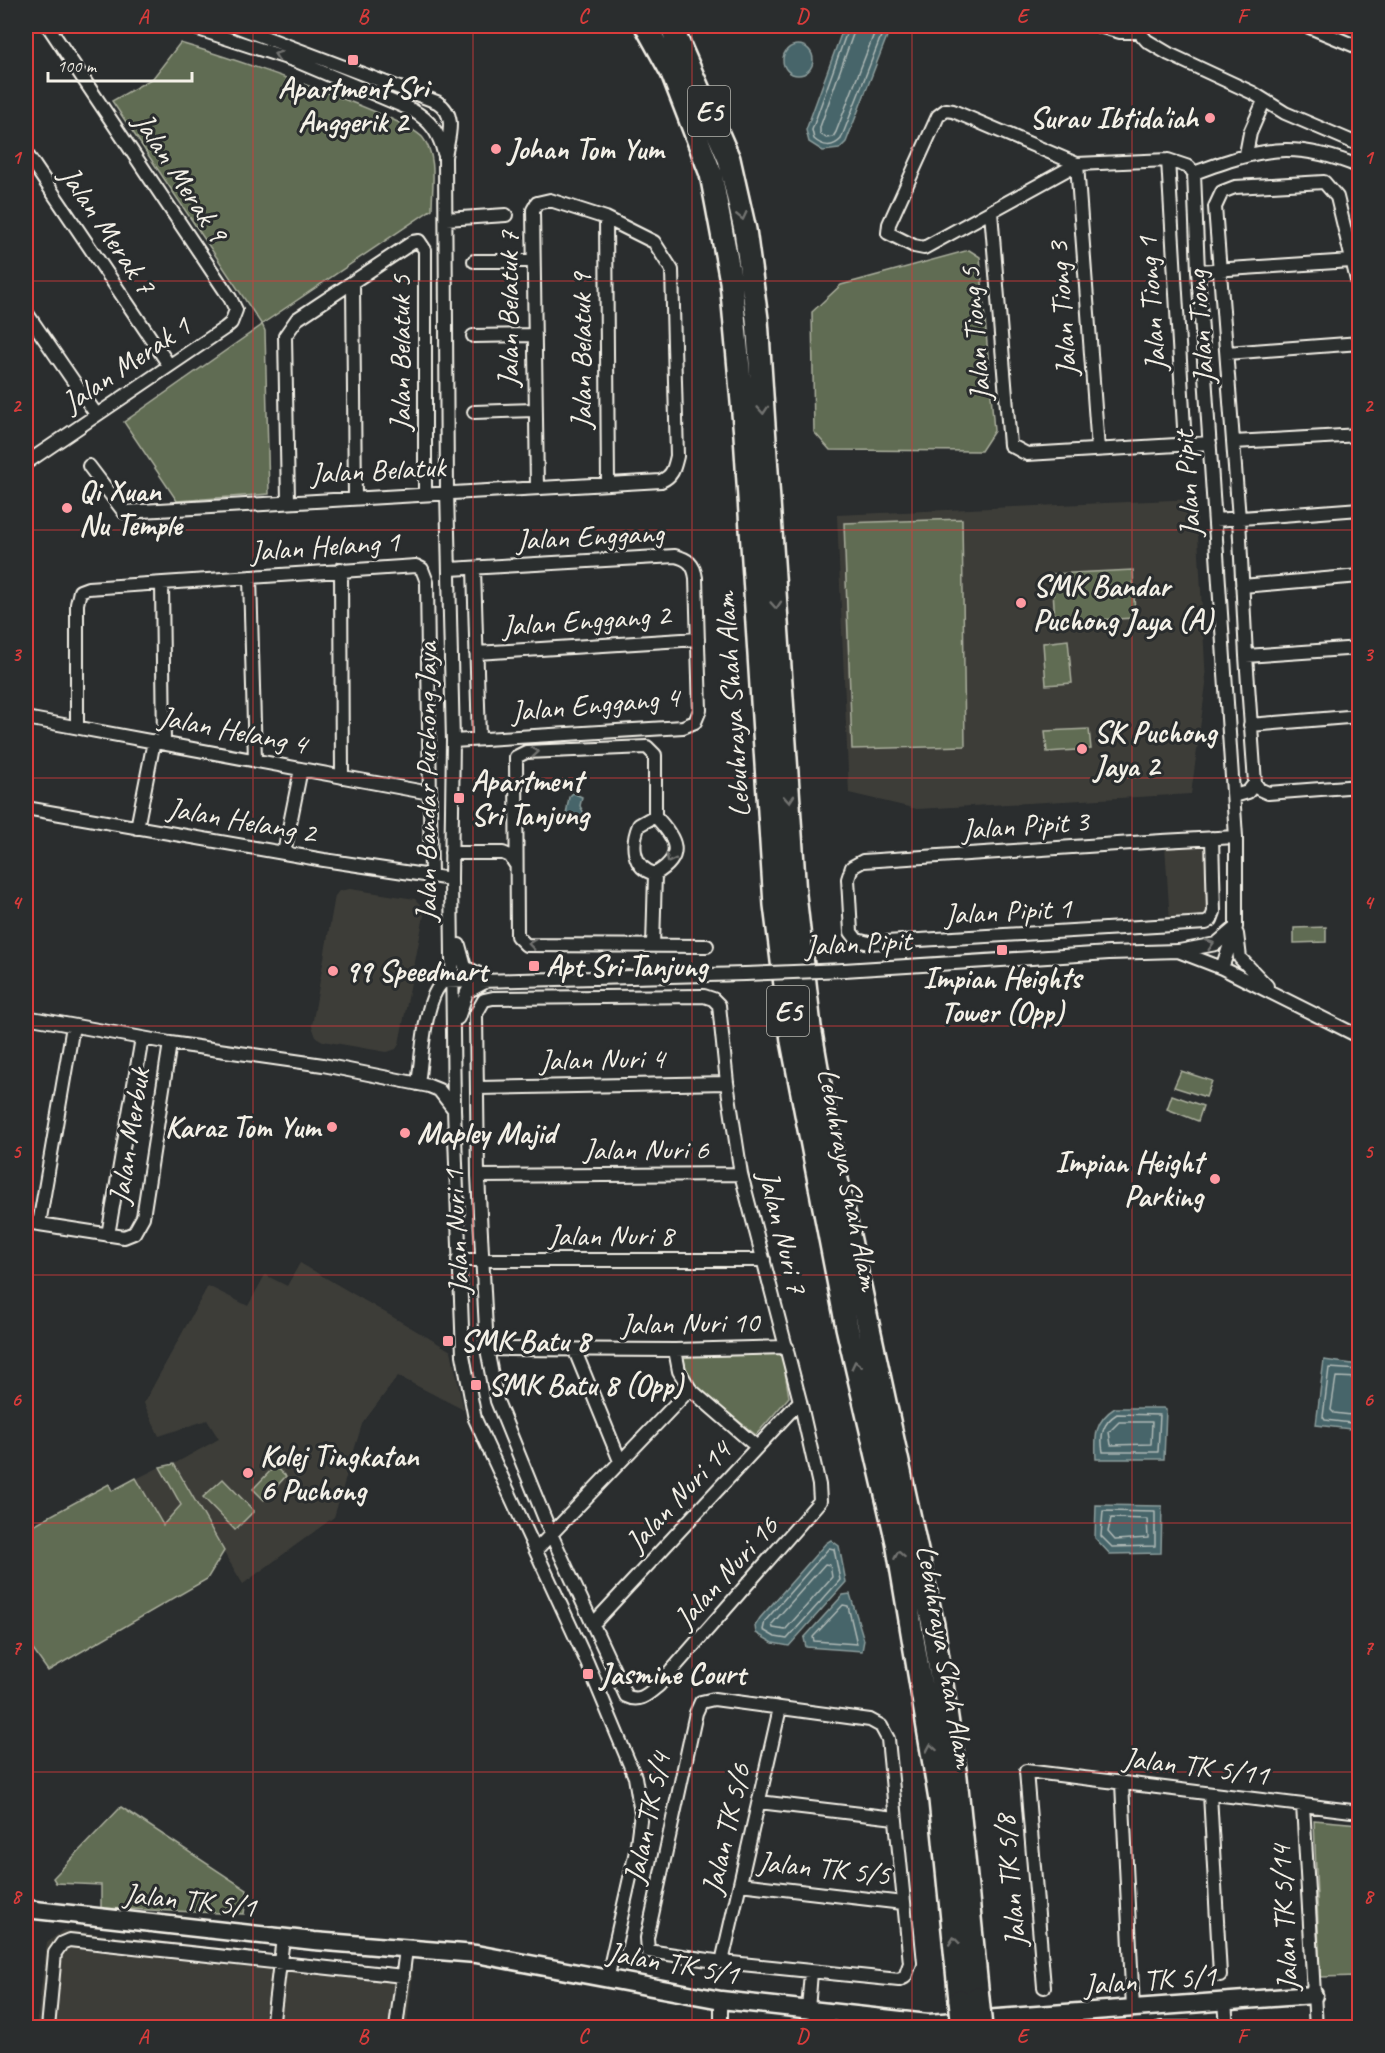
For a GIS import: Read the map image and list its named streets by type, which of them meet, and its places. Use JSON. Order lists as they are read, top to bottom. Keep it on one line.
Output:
{"streets":{"highway":["E5","Lebuhraya Shah Alam"],"street":["Jalan Merak 9","Jalan Merak 7","Jalan Tiong 1","Jalan Belatuk 7","Jalan Tiong 3","Jalan Tiong","Jalan Tiong 5","Jalan Belatuk 9","Jalan Belatuk 5","Jalan Merak 1","Jalan Belatuk","Jalan Pipit","Jalan Enggang","Jalan Helang 1","Jalan Enggang 2","Jalan Enggang 4","Jalan Helang 4","Jalan Bandar Puchong Jaya","Jalan Helang 2","Jalan Pipit 3","Jalan Pipit 1","Jalan Nuri 4","Jalan Merbuk","Jalan Nuri 6","Jalan Nuri 1","Jalan Nuri 7","Jalan Nuri 8","Jalan Nuri 10","Jalan Nuri 14","Jalan Nuri 16","Jalan TK 5/11","Jalan TK 5/4","Jalan TK 5/6","Jalan TK 5/5","Jalan TK 5/8","Jalan TK 5/1","Jalan TK 5/14"]},"crossings":[["Jalan Merak 9","Jalan Merak 1"],["Jalan Merak 7","Jalan Merak 1"],["Jalan Belatuk 7","Jalan Belatuk 9"],["Jalan Belatuk 7","Jalan Belatuk"],["Jalan Tiong 3","Jalan Tiong 5"],["Jalan Belatuk 9","Jalan Belatuk"],["Jalan Belatuk 5","Jalan Belatuk"],["Jalan Belatuk","Jalan Bandar Puchong Jaya"],["Jalan Pipit","Jalan Bandar Puchong Jaya"],["Jalan Pipit","Jalan Pipit 3"],["Jalan Enggang","Jalan Enggang 2"],["Jalan Enggang","Jalan Enggang 4"],["Jalan Enggang","Jalan Bandar Puchong Jaya"],["Jalan Helang 1","Jalan Helang 4"],["Jalan Helang 1","Jalan Helang 2"],["Jalan Enggang 2","Jalan Enggang 4"],["Jalan Enggang 4","Jalan Bandar Puchong Jaya"],["Jalan Bandar Puchong Jaya","Jalan Helang 2"],["Jalan Bandar Puchong Jaya","Jalan Merbuk"],["Jalan Bandar Puchong Jaya","Jalan Nuri 8"],["Jalan Bandar Puchong Jaya","Jalan TK 5/1"],["Jalan Pipit 3","Jalan Pipit 1"],["Jalan Nuri 4","Jalan Nuri 1"],["Jalan Nuri 4","Jalan Nuri 7"],["Jalan Nuri 6","Jalan Nuri 1"],["Jalan Nuri 6","Jalan Nuri 7"],["Jalan Nuri 1","Jalan Nuri 7"],["Jalan Nuri 1","Jalan Nuri 8"],["Jalan Nuri 1","Jalan Nuri 10"],["Jalan Nuri 1","Jalan Nuri 14"],["Jalan Nuri 1","Jalan Nuri 16"],["Jalan Nuri 7","Jalan Nuri 8"],["Jalan Nuri 7","Jalan Nuri 10"],["Jalan Nuri 7","Jalan Nuri 14"],["Jalan Nuri 7","Jalan Nuri 16"],["Jalan TK 5/11","Jalan TK 5/8"],["Jalan TK 5/11","Jalan TK 5/14"],["Jalan TK 5/4","Jalan TK 5/6"],["Jalan TK 5/6","Jalan TK 5/5"],["Jalan TK 5/1","Jalan TK 5/14"]],"places":{"transit":["Apartment Sri Anggerik 2","Apartment Sri Tanjung","Impian Heights Tower (Opp)","Apt Sri Tanjung","SMK Batu 8","SMK Batu 8 (Opp)","Jasmine Court"],"other":["Surau Ibtida'iah","Johan Tom Yum","Qi Xuan Nu Temple","SMK Bandar Puchong Jaya (A)","SK Puchong Jaya 2","99 Speedmart","Karaz Tom Yum","Mapley Majid","Impian Height Parking","Kolej Tingkatan 6 Puchong"]},"scale_bar":"100 m","grid":{"columns":["A","B","C","D","E","F"],"rows":["1","2","3","4","5","6","7","8"]}}
